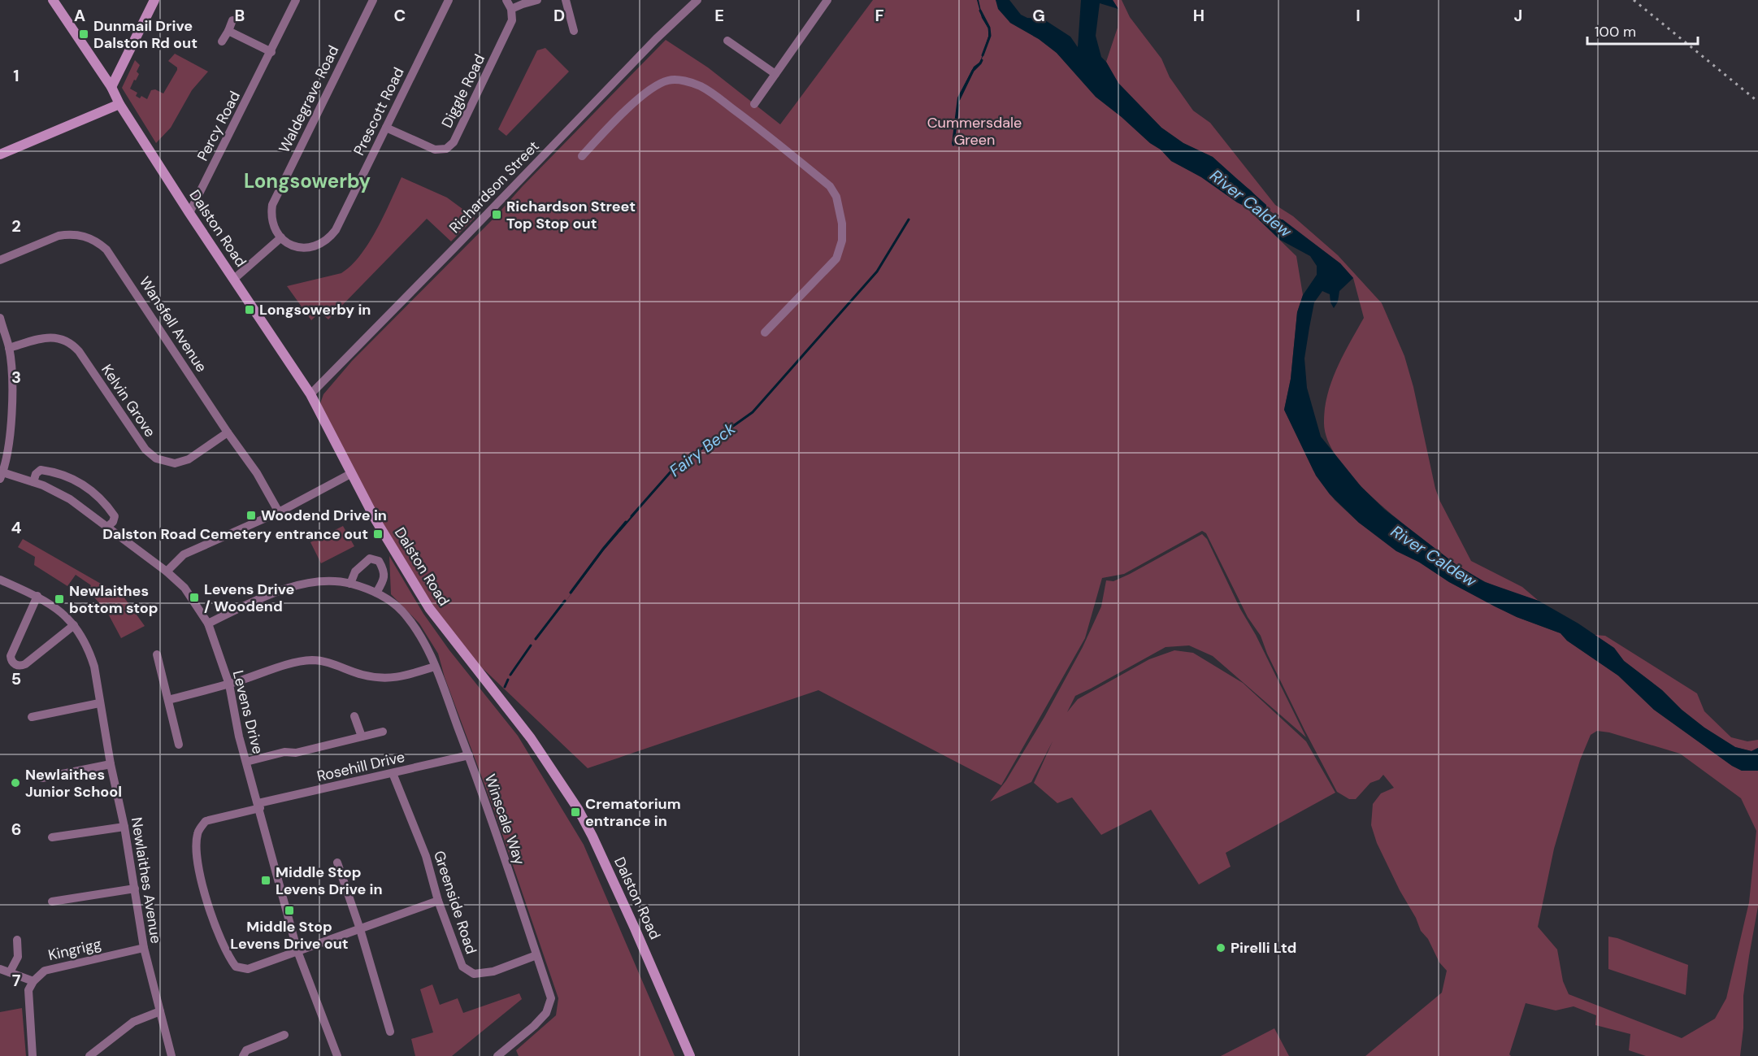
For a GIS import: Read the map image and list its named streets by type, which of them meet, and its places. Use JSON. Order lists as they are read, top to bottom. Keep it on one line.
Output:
{"streets":{"main road":["Dalston Road"],"street":["Diggle Road","Waldegrave Road","Prescott Road","Percy Road","Richardson Street","Wansfell Avenue","Kelvin Grove","Levens Drive","Rosehill Drive","Winscale Way","Newlaithes Avenue","Greenside Road","Kingrigg"]},"crossings":[["Diggle Road","Prescott Road"],["Waldegrave Road","Prescott Road"],["Percy Road","Dalston Road"],["Richardson Street","Dalston Road"],["Wansfell Avenue","Kelvin Grove"],["Levens Drive","Rosehill Drive"],["Levens Drive","Winscale Way"],["Rosehill Drive","Winscale Way"],["Rosehill Drive","Greenside Road"],["Winscale Way","Greenside Road"],["Newlaithes Avenue","Kingrigg"]],"districts":["Longsowerby"],"water":["River Caldew","Fairy Beck"],"parks":["Cummersdale Green"],"places":{"transit":["Dunmail Drive Dalston Rd out","Richardson Street Top Stop out","Longsowerby in","Woodend Drive in","Dalston Road Cemetery entrance out","Levens Drive / Woodend","Newlaithes bottom stop","Crematorium entrance in","Middle Stop Levens Drive in","Middle Stop Levens Drive out"],"other":["Newlaithes Junior School","Pirelli Ltd"]},"scale_bar":"100 m","grid":{"columns":["A","B","C","D","E","F","G","H","I","J"],"rows":["1","2","3","4","5","6","7"]}}
